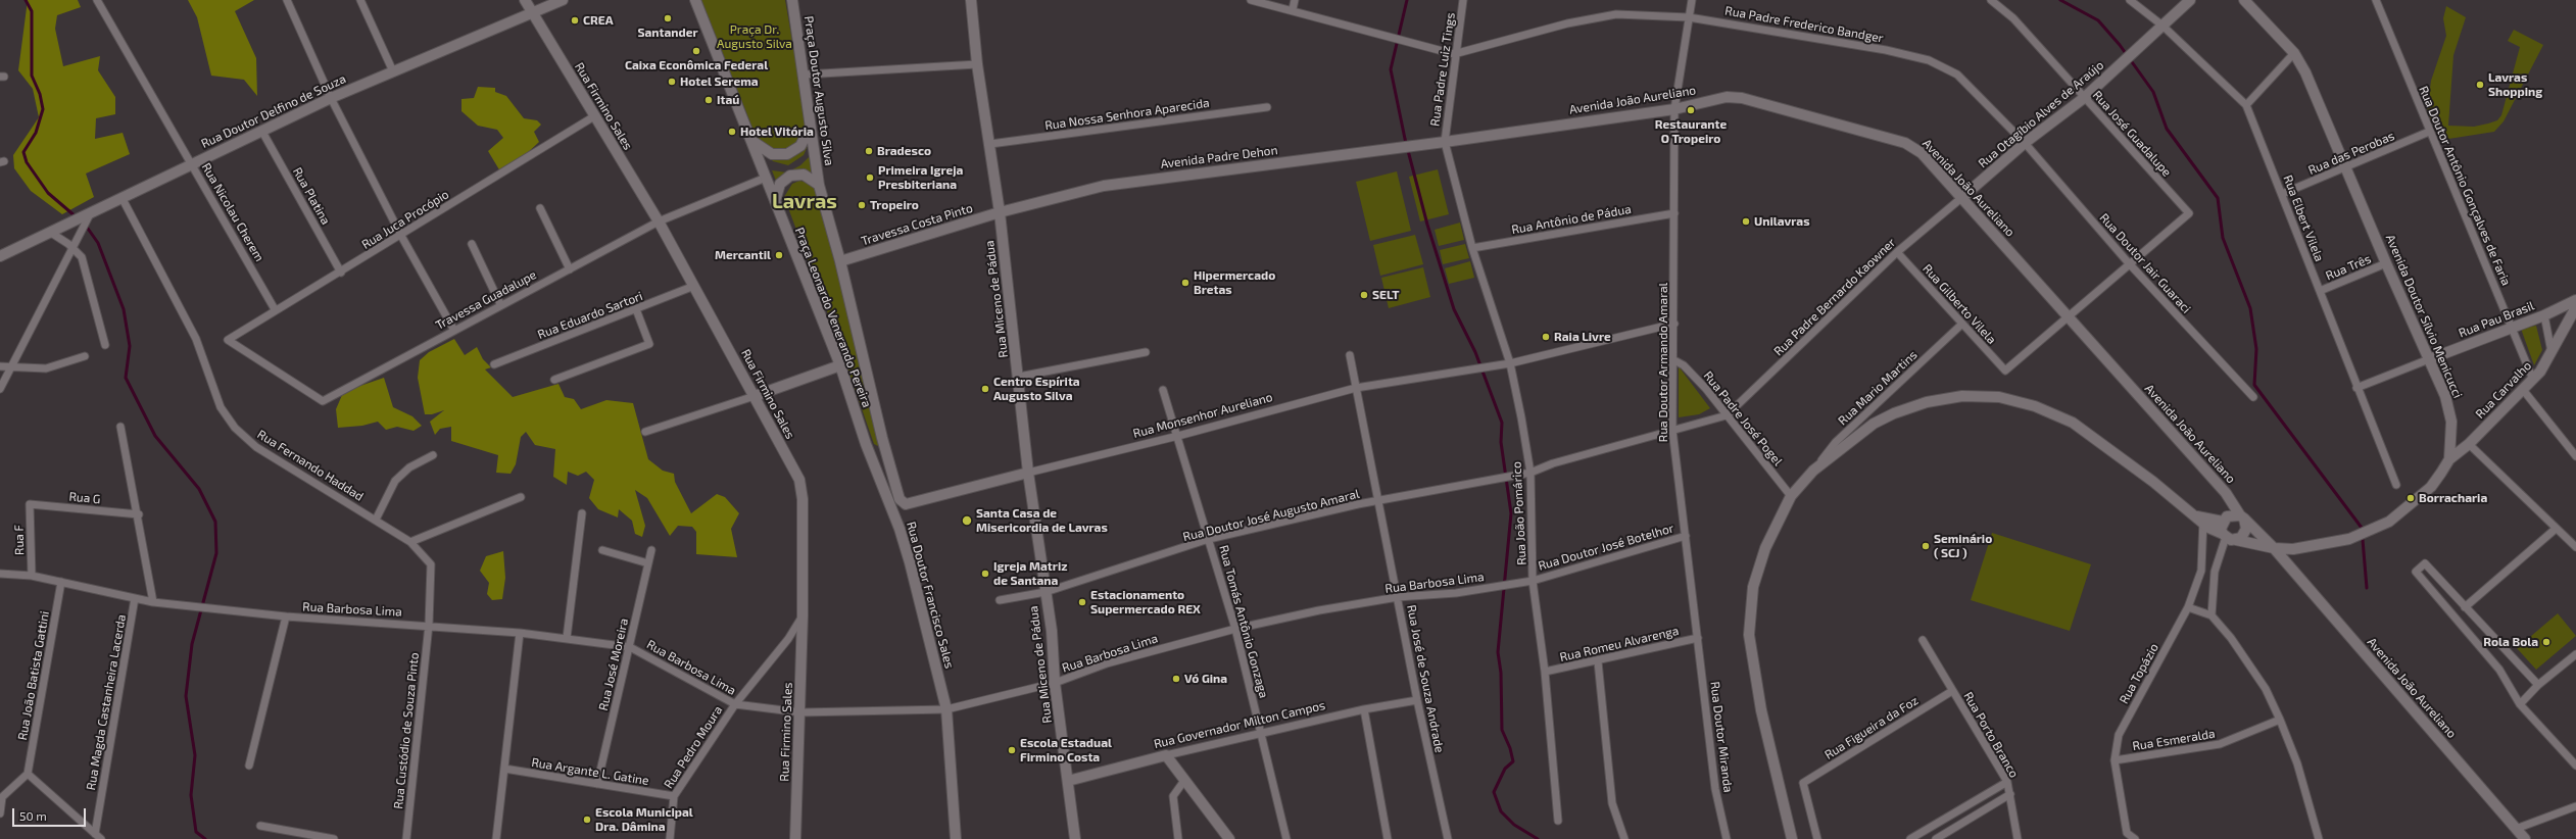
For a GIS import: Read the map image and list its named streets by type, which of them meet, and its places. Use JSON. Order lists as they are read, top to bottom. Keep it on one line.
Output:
{"streets":{"main road":["Praça Doutor Augusto Silva","Avenida João Aureliano","Rua Firmino Sales","Rua Doutor Delfino de Souza","Rua Otagíbio Alves de Araújo","Avenida Padre Dehon","Travessa Costa Pinto","Rua Miceno de Pádua","Avenida Doutor Sílvio Menicucci","Praça Leonardo Venerando Pereira","Rua Pau Brasil","Rua Carvalho","Rua Monsenhor Aureliano","Rua Doutor Francisco Sales","Rua Governador Milton Campos"],"street":["Rua Padre Frederico Bandger","Rua Padre Luiz Tings","Rua Nossa Senhora Aparecida","Rua José Guadalupe","Rua das Perobas","Rua Doutor Antônio Gonçalves de Faria","Rua Platina","Rua Nicolau Cherem","Rua Elbert Vilela","Rua Juca Procópio","Rua Antônio de Pádua","Rua Doutor Jair Guaraci","Rua Três","Rua Padre Bernardo Kaowner","Travessa Guadalupe","Rua Gilberto Vilela","Rua Eduardo Sartori","Rua Doutor Armando Amaral","Rua Mario Martins","Rua Padre José Pogel","Rua Fernando Haddad","Rua G","Rua João Pomárico","Rua Doutor José Augusto Amaral","Rua F","Rua Doutor José Botelhor","Rua Barbosa Lima","Rua Tomás Antônio Gonzaga","Rua Romeu Alvarenga","Rua José Moreira","Rua Topázio","Rua João Batista Gattini","Rua José de Souza Andrade","Rua Magda Castanheira Lacerda","Rua Figueira da Foz","Rua Custódio de Souza Pinto","Rua Porto Branco","Rua Doutor Miranda","Rua Esmeralda","Rua Pedro Moura","Rua Argante L. Gatine"]},"crossings":[["Rua Padre Frederico Bandger","Rua Padre Luiz Tings"],["Rua Padre Frederico Bandger","Rua Otagíbio Alves de Araújo"],["Rua Padre Frederico Bandger","Rua Doutor Jair Guaraci"],["Rua Padre Frederico Bandger","Rua Doutor Armando Amaral"],["Rua Padre Luiz Tings","Avenida João Aureliano"],["Rua Padre Luiz Tings","Avenida Padre Dehon"],["Rua Padre Luiz Tings","Rua João Pomárico"],["Praça Doutor Augusto Silva","Praça Leonardo Venerando Pereira"],["Avenida João Aureliano","Rua Otagíbio Alves de Araújo"],["Avenida João Aureliano","Avenida Padre Dehon"],["Avenida João Aureliano","Rua Padre Bernardo Kaowner"],["Avenida João Aureliano","Rua Gilberto Vilela"],["Avenida João Aureliano","Rua Doutor Armando Amaral"],["Avenida João Aureliano","Rua João Pomárico"],["Rua Firmino Sales","Rua Doutor Delfino de Souza"],["Rua Firmino Sales","Rua Juca Procópio"],["Rua Firmino Sales","Travessa Guadalupe"],["Rua Firmino Sales","Rua Eduardo Sartori"],["Rua Firmino Sales","Rua Barbosa Lima"],["Rua Firmino Sales","Rua Pedro Moura"],["Rua Doutor Delfino de Souza","Rua Platina"],["Rua Doutor Delfino de Souza","Rua Nicolau Cherem"],["Rua Doutor Delfino de Souza","Rua Fernando Haddad"],["Rua Nossa Senhora Aparecida","Rua Miceno de Pádua"],["Rua Otagíbio Alves de Araújo","Rua José Guadalupe"],["Rua Otagíbio Alves de Araújo","Rua Elbert Vilela"],["Rua Otagíbio Alves de Araújo","Rua Doutor Jair Guaraci"],["Rua Otagíbio Alves de Araújo","Rua Padre Bernardo Kaowner"],["Rua José Guadalupe","Rua Doutor Jair Guaraci"],["Rua das Perobas","Rua Doutor Antônio Gonçalves de Faria"],["Rua das Perobas","Rua Elbert Vilela"],["Rua das Perobas","Avenida Doutor Sílvio Menicucci"],["Avenida Padre Dehon","Travessa Costa Pinto"],["Avenida Padre Dehon","Rua Miceno de Pádua"],["Avenida Padre Dehon","Rua João Pomárico"],["Rua Doutor Antônio Gonçalves de Faria","Rua Pau Brasil"],["Rua Doutor Antônio Gonçalves de Faria","Rua Carvalho"],["Rua Platina","Rua Juca Procópio"],["Rua Nicolau Cherem","Rua Juca Procópio"],["Rua Elbert Vilela","Rua Três"],["Rua Elbert Vilela","Rua Pau Brasil"],["Rua Juca Procópio","Travessa Guadalupe"],["Rua Antônio de Pádua","Rua Doutor Armando Amaral"],["Rua Antônio de Pádua","Rua João Pomárico"],["Travessa Costa Pinto","Rua Miceno de Pádua"],["Travessa Costa Pinto","Praça Leonardo Venerando Pereira"],["Rua Três","Avenida Doutor Sílvio Menicucci"],["Rua Padre Bernardo Kaowner","Rua Gilberto Vilela"],["Rua Padre Bernardo Kaowner","Rua Padre José Pogel"],["Rua Padre Bernardo Kaowner","Rua Doutor José Augusto Amaral"],["Rua Miceno de Pádua","Rua Monsenhor Aureliano"],["Rua Miceno de Pádua","Rua Doutor José Augusto Amaral"],["Rua Miceno de Pádua","Rua Barbosa Lima"],["Rua Miceno de Pádua","Rua Governador Milton Campos"],["Travessa Guadalupe","Praça Leonardo Venerando Pereira"],["Rua Gilberto Vilela","Rua Mario Martins"],["Avenida Doutor Sílvio Menicucci","Rua Pau Brasil"],["Avenida Doutor Sílvio Menicucci","Rua Carvalho"],["Praça Leonardo Venerando Pereira","Rua Doutor Francisco Sales"],["Rua Doutor Armando Amaral","Rua Monsenhor Aureliano"],["Rua Doutor Armando Amaral","Rua Padre José Pogel"],["Rua Doutor Armando Amaral","Rua Doutor José Augusto Amaral"],["Rua Doutor Armando Amaral","Rua Doutor José Botelhor"],["Rua Doutor Armando Amaral","Rua Romeu Alvarenga"],["Rua Doutor Armando Amaral","Rua Doutor Miranda"],["Rua Monsenhor Aureliano","Rua João Pomárico"],["Rua Monsenhor Aureliano","Rua Tomás Antônio Gonzaga"],["Rua Monsenhor Aureliano","Rua José de Souza Andrade"],["Rua Padre José Pogel","Rua Doutor José Augusto Amaral"],["Rua Fernando Haddad","Rua Barbosa Lima"],["Rua Fernando Haddad","Rua Custódio de Souza Pinto"],["Rua G","Rua F"],["Rua João Pomárico","Rua Doutor José Augusto Amaral"],["Rua João Pomárico","Rua Doutor José Botelhor"],["Rua João Pomárico","Rua Barbosa Lima"],["Rua João Pomárico","Rua Romeu Alvarenga"],["Rua Doutor José Augusto Amaral","Rua Tomás Antônio Gonzaga"],["Rua Doutor José Augusto Amaral","Rua José de Souza Andrade"],["Rua F","Rua Barbosa Lima"],["Rua Doutor José Botelhor","Rua Barbosa Lima"],["Rua Barbosa Lima","Rua Doutor Francisco Sales"],["Rua Barbosa Lima","Rua Tomás Antônio Gonzaga"],["Rua Barbosa Lima","Rua José Moreira"],["Rua Barbosa Lima","Rua João Batista Gattini"],["Rua Barbosa Lima","Rua José de Souza Andrade"],["Rua Barbosa Lima","Rua Magda Castanheira Lacerda"],["Rua Barbosa Lima","Rua Custódio de Souza Pinto"],["Rua Barbosa Lima","Rua Pedro Moura"],["Rua Tomás Antônio Gonzaga","Rua Governador Milton Campos"],["Rua Romeu Alvarenga","Rua Doutor Miranda"],["Rua José Moreira","Rua Argante L. Gatine"],["Rua Topázio","Rua Esmeralda"],["Rua José de Souza Andrade","Rua Governador Milton Campos"],["Rua Figueira da Foz","Rua Porto Branco"],["Rua Pedro Moura","Rua Argante L. Gatine"]],"districts":["Lavras"],"parks":["Praça Dr. Augusto Silva"],"places":["Santander","CREA","Caixa Econômica Federal","Hotel Serema","Lavras Shopping","Itaú","Restaurante O Tropeiro","Hotel Vitória","Bradesco","Primeira Igreja Presbiteriana","Tropeiro","Unilavras","Mercantil","Hipermercado Bretas","SELT","Raia Livre","Centro Espírita Augusto Silva","Borracharia","Santa Casa de Misericordia de Lavras","Seminário ( SCJ )","Igreja Matriz de Santana","Estacionamento Supermercado REX","Rola Bola","Vó Gina","Escola Estadual Firmino Costa","Escola Municipal Dra. Dâmina"],"scale_bar":"50 m"}
